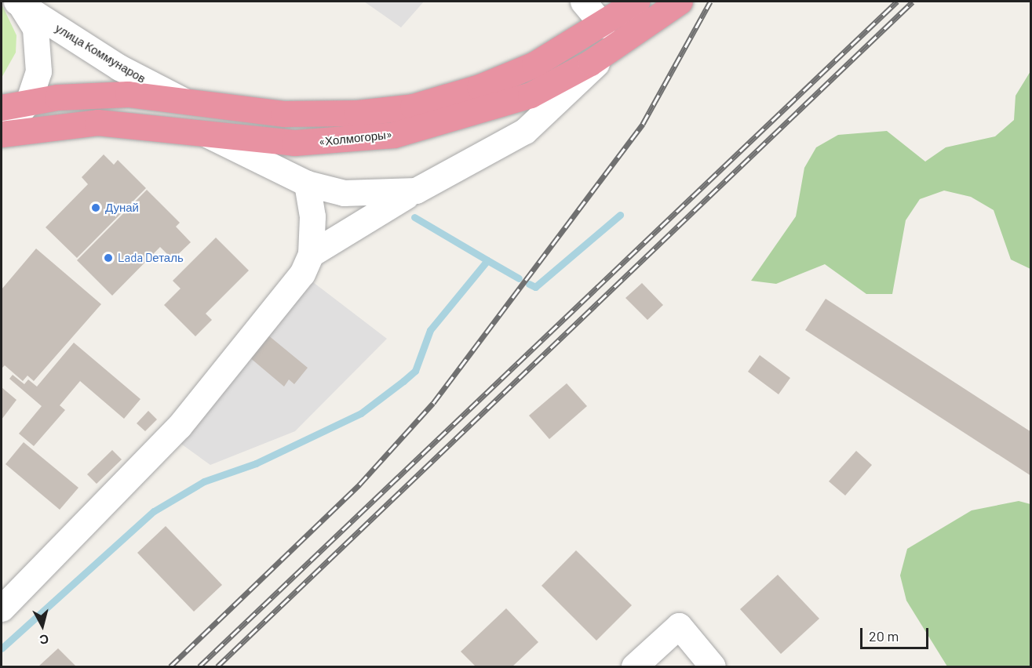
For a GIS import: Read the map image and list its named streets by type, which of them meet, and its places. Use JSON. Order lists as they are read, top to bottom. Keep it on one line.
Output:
{"streets":{"highway":["«Холмогоры»"],"street":["улица Коммунаров"]},"places":["Дунай","Lada Dеталь"],"scale_bar":"20 m","north":"bottom"}
